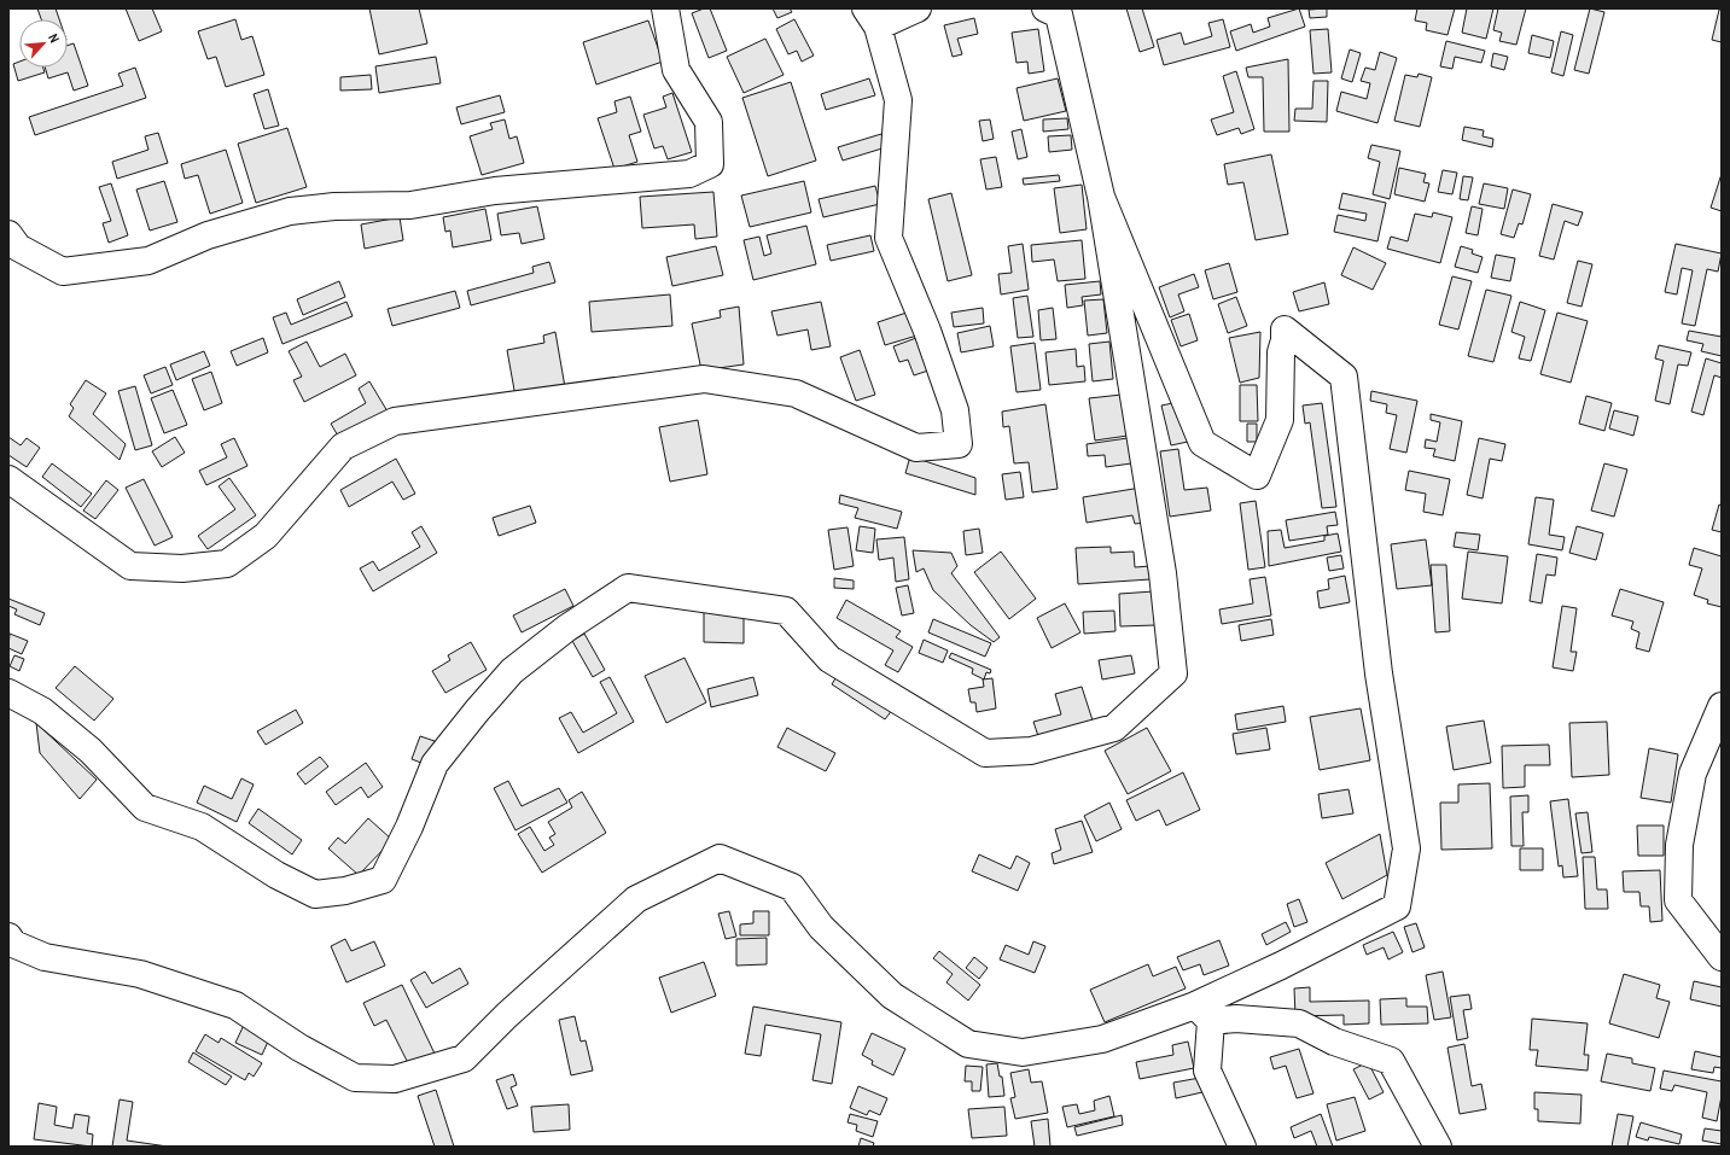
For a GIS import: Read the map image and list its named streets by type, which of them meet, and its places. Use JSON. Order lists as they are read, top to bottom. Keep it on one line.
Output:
{"north":"top right"}
